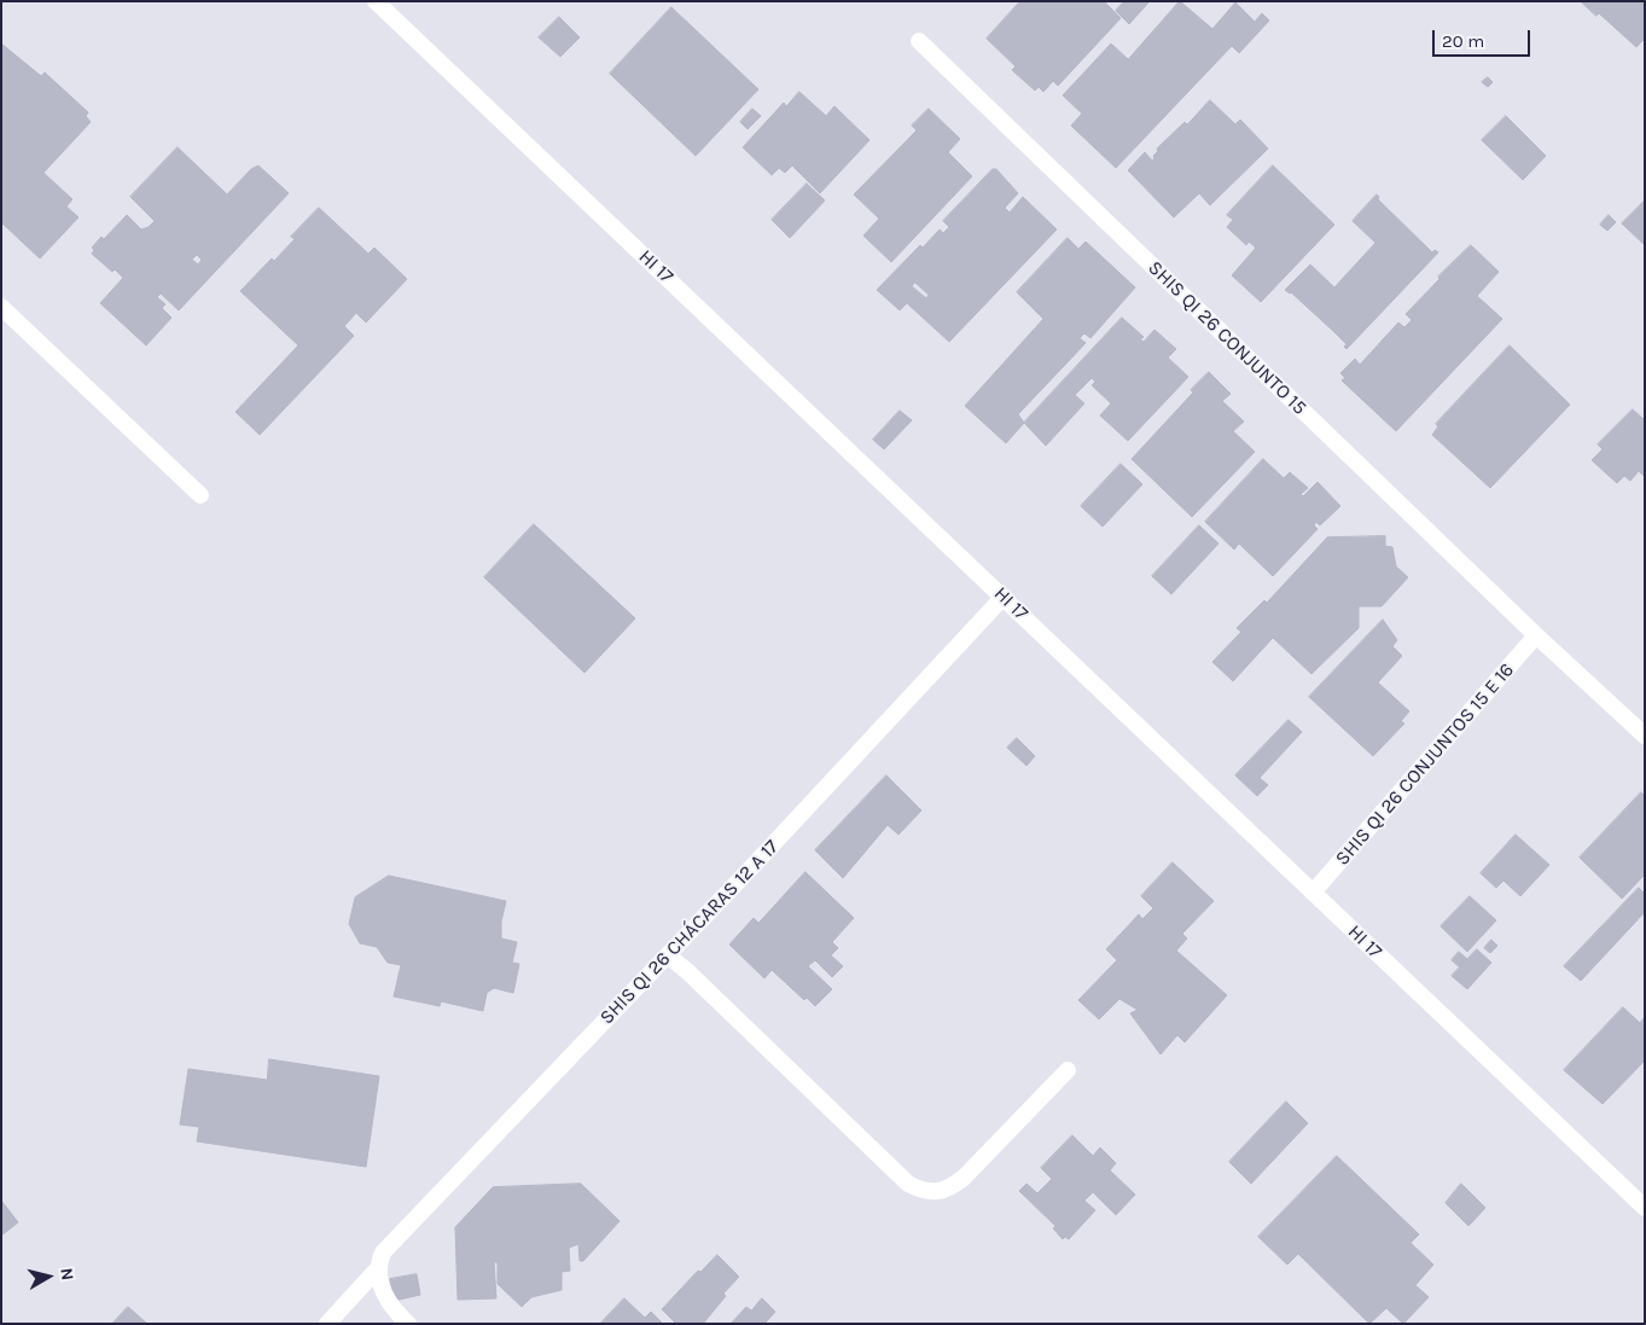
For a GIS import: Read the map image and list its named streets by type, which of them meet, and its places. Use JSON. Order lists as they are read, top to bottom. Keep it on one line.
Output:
{"streets":{"street":["HI 17","SHIS QI 26 CONJUNTO 15","SHIS QI 26 CONJUNTOS 15 E 16","SHIS QI 26 CHÁCARAS 12 A 17"]},"crossings":[["HI 17","SHIS QI 26 CONJUNTOS 15 E 16"],["HI 17","SHIS QI 26 CHÁCARAS 12 A 17"],["SHIS QI 26 CONJUNTO 15","SHIS QI 26 CONJUNTOS 15 E 16"]],"scale_bar":"20 m","north":"right"}
